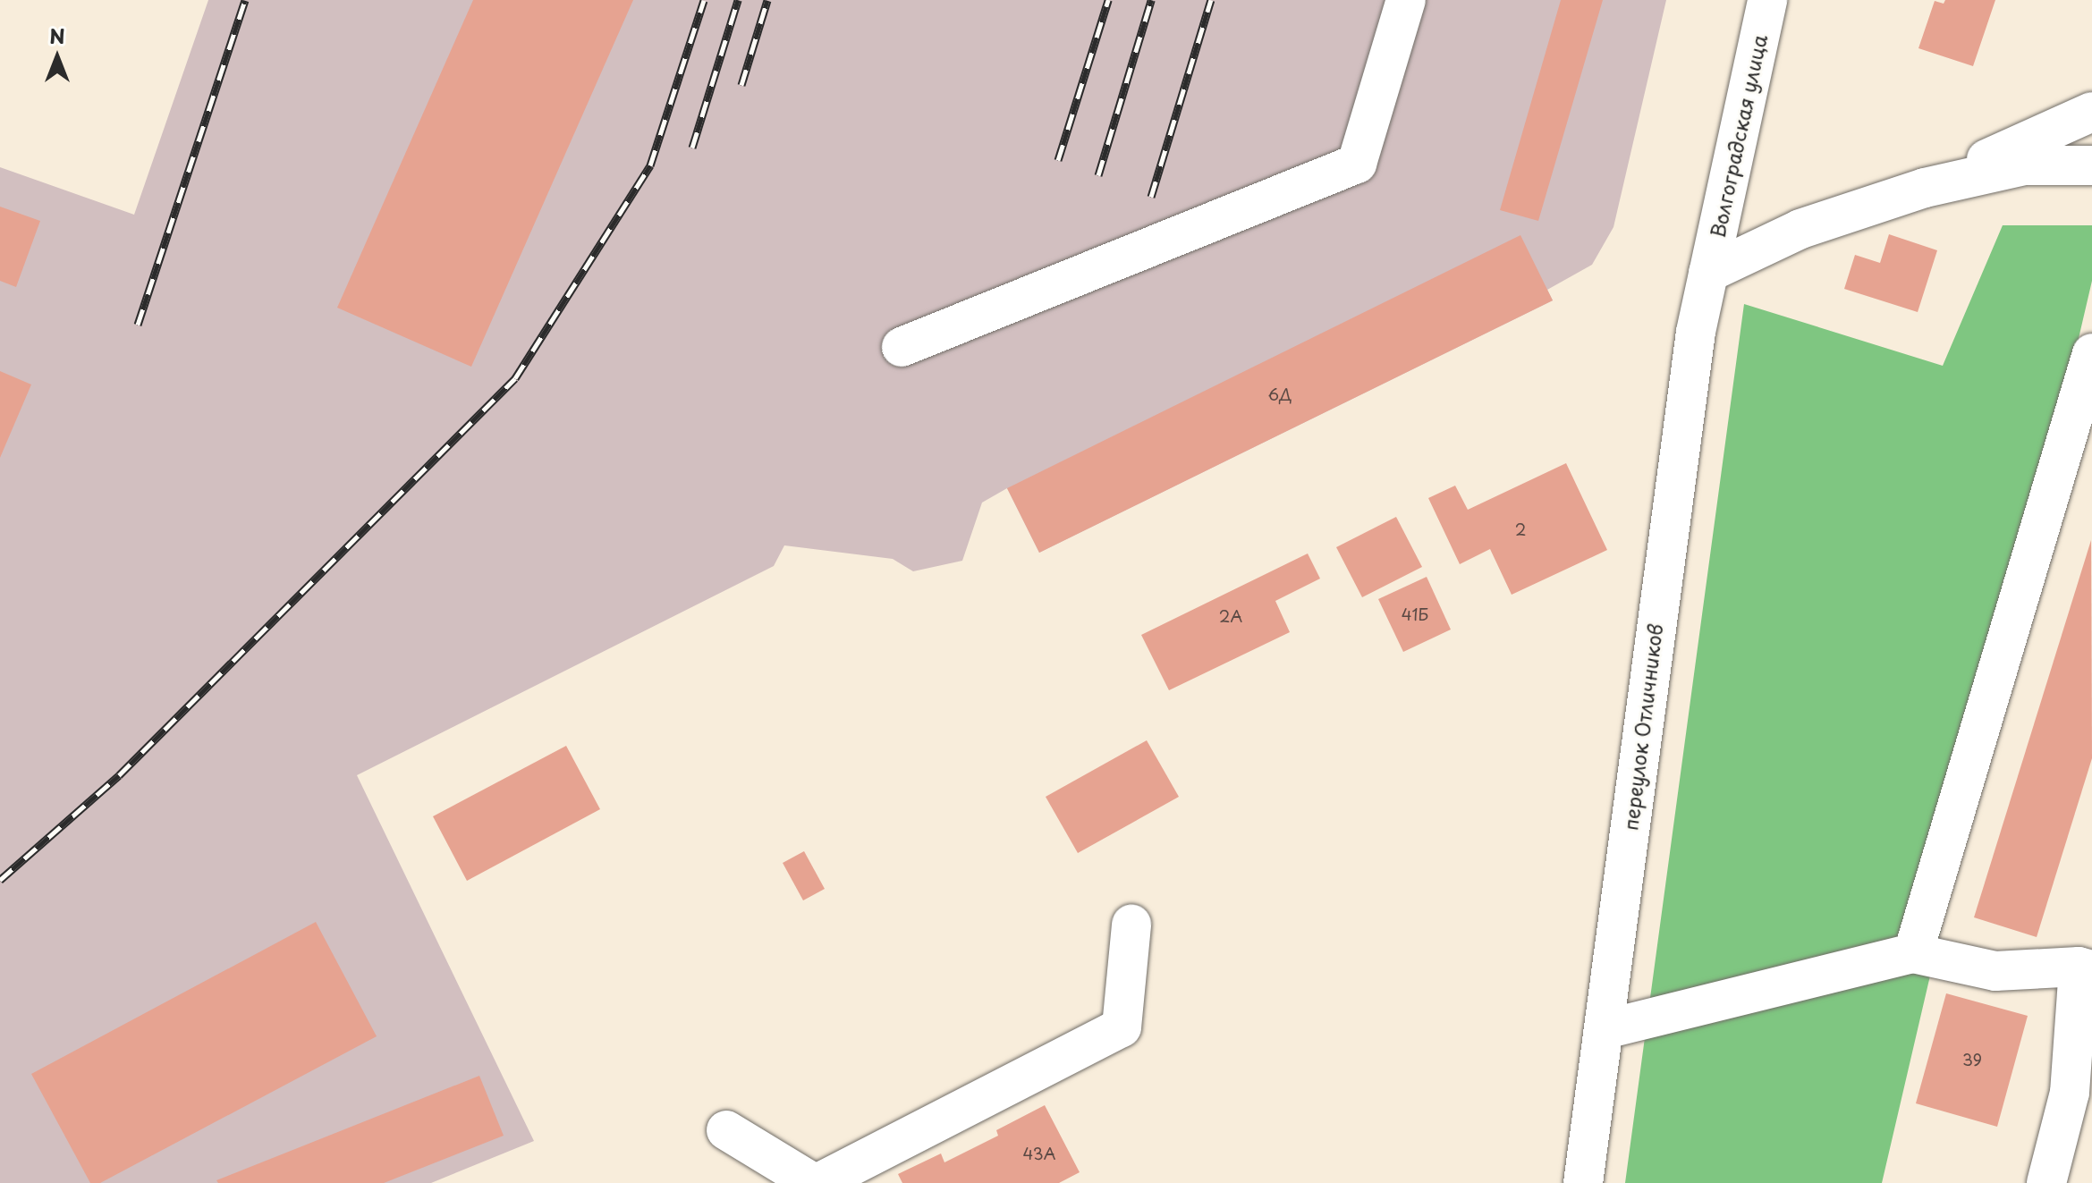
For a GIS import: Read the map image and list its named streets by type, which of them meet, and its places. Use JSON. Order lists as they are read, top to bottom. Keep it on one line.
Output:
{"streets":{"main road":["Волгоградская улица","переулок Отличников"]},"crossings":[["Волгоградская улица","переулок Отличников"]],"house_numbers":["6Д","2","41Б","2А","39","43А"],"north":"top"}
